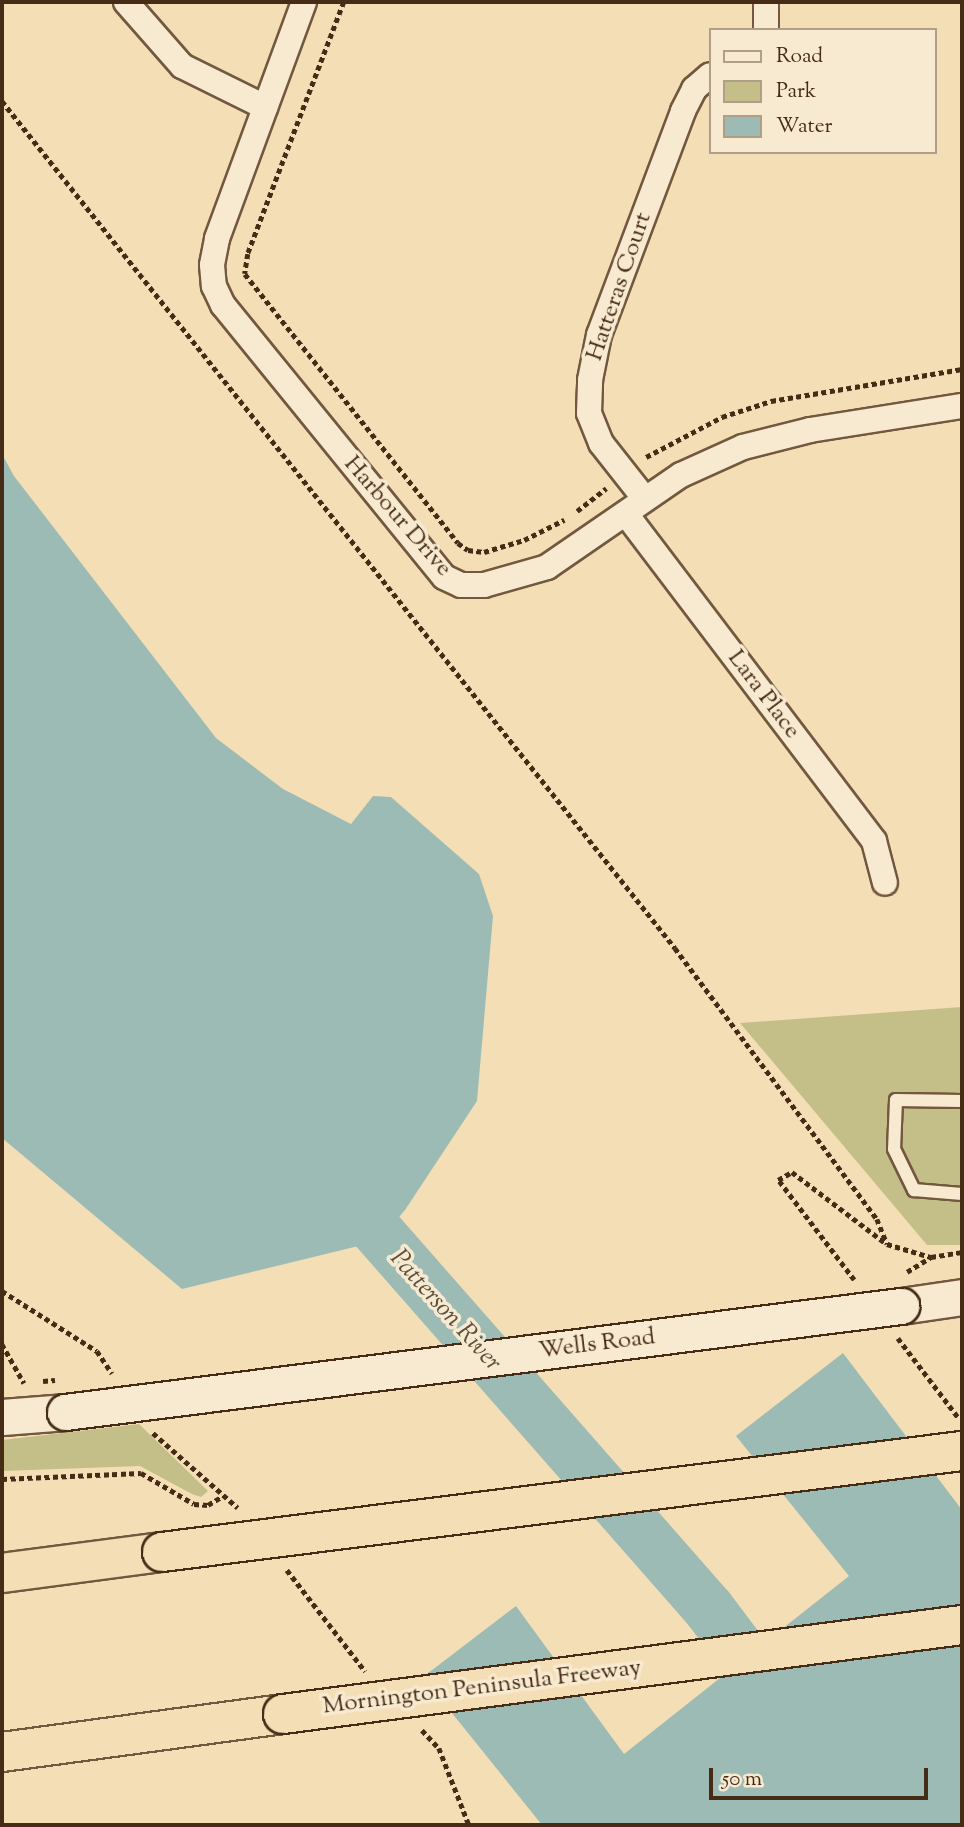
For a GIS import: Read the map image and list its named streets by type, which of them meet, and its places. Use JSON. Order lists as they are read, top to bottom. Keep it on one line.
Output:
{"streets":{"highway":["Mornington Peninsula Freeway"],"main road":["Wells Road"],"street":["Hatteras Court","Harbour Drive","Lara Place"]},"crossings":[["Hatteras Court","Harbour Drive"],["Hatteras Court","Lara Place"],["Harbour Drive","Lara Place"]],"water":["Patterson River"],"legend":["Road","Park","Water"],"scale_bar":"50 m"}
